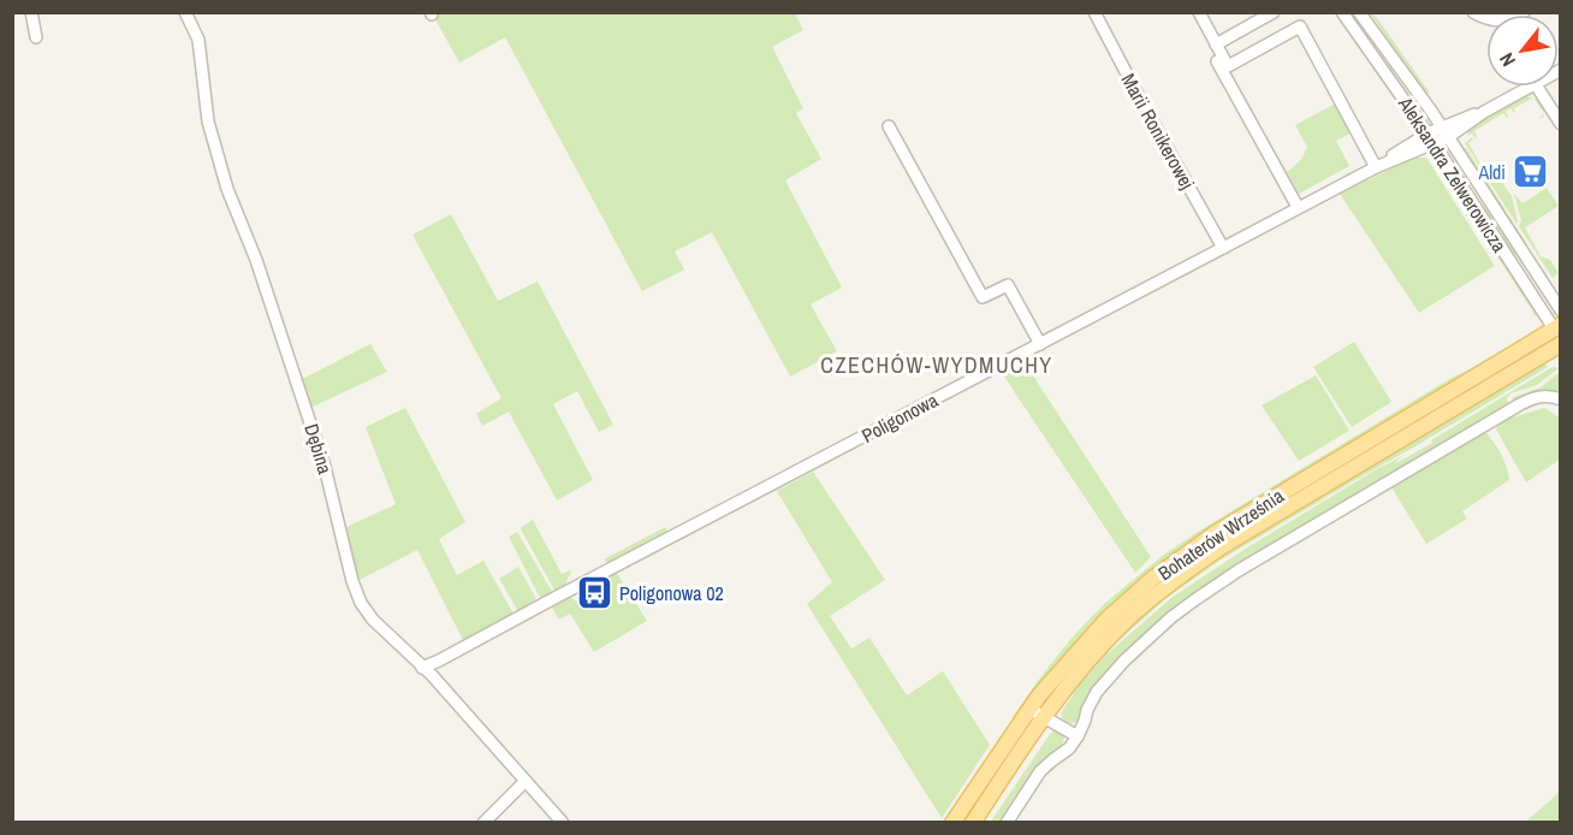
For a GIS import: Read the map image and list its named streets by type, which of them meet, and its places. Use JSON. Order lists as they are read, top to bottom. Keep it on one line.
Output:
{"streets":{"main road":["Bohaterów Września"],"street":["Marii Ronikerowej","Aleksandra Zelwerowicza","Poligonowa","Dębina"]},"crossings":[["Marii Ronikerowej","Poligonowa"],["Aleksandra Zelwerowicza","Poligonowa"],["Aleksandra Zelwerowicza","Bohaterów Września"],["Poligonowa","Dębina"]],"districts":["CZECHÓW-WYDMUCHY"],"places":{"supermarket":["Aldi"],"bus stop":["Poligonowa 02"]},"north":"bottom left"}
